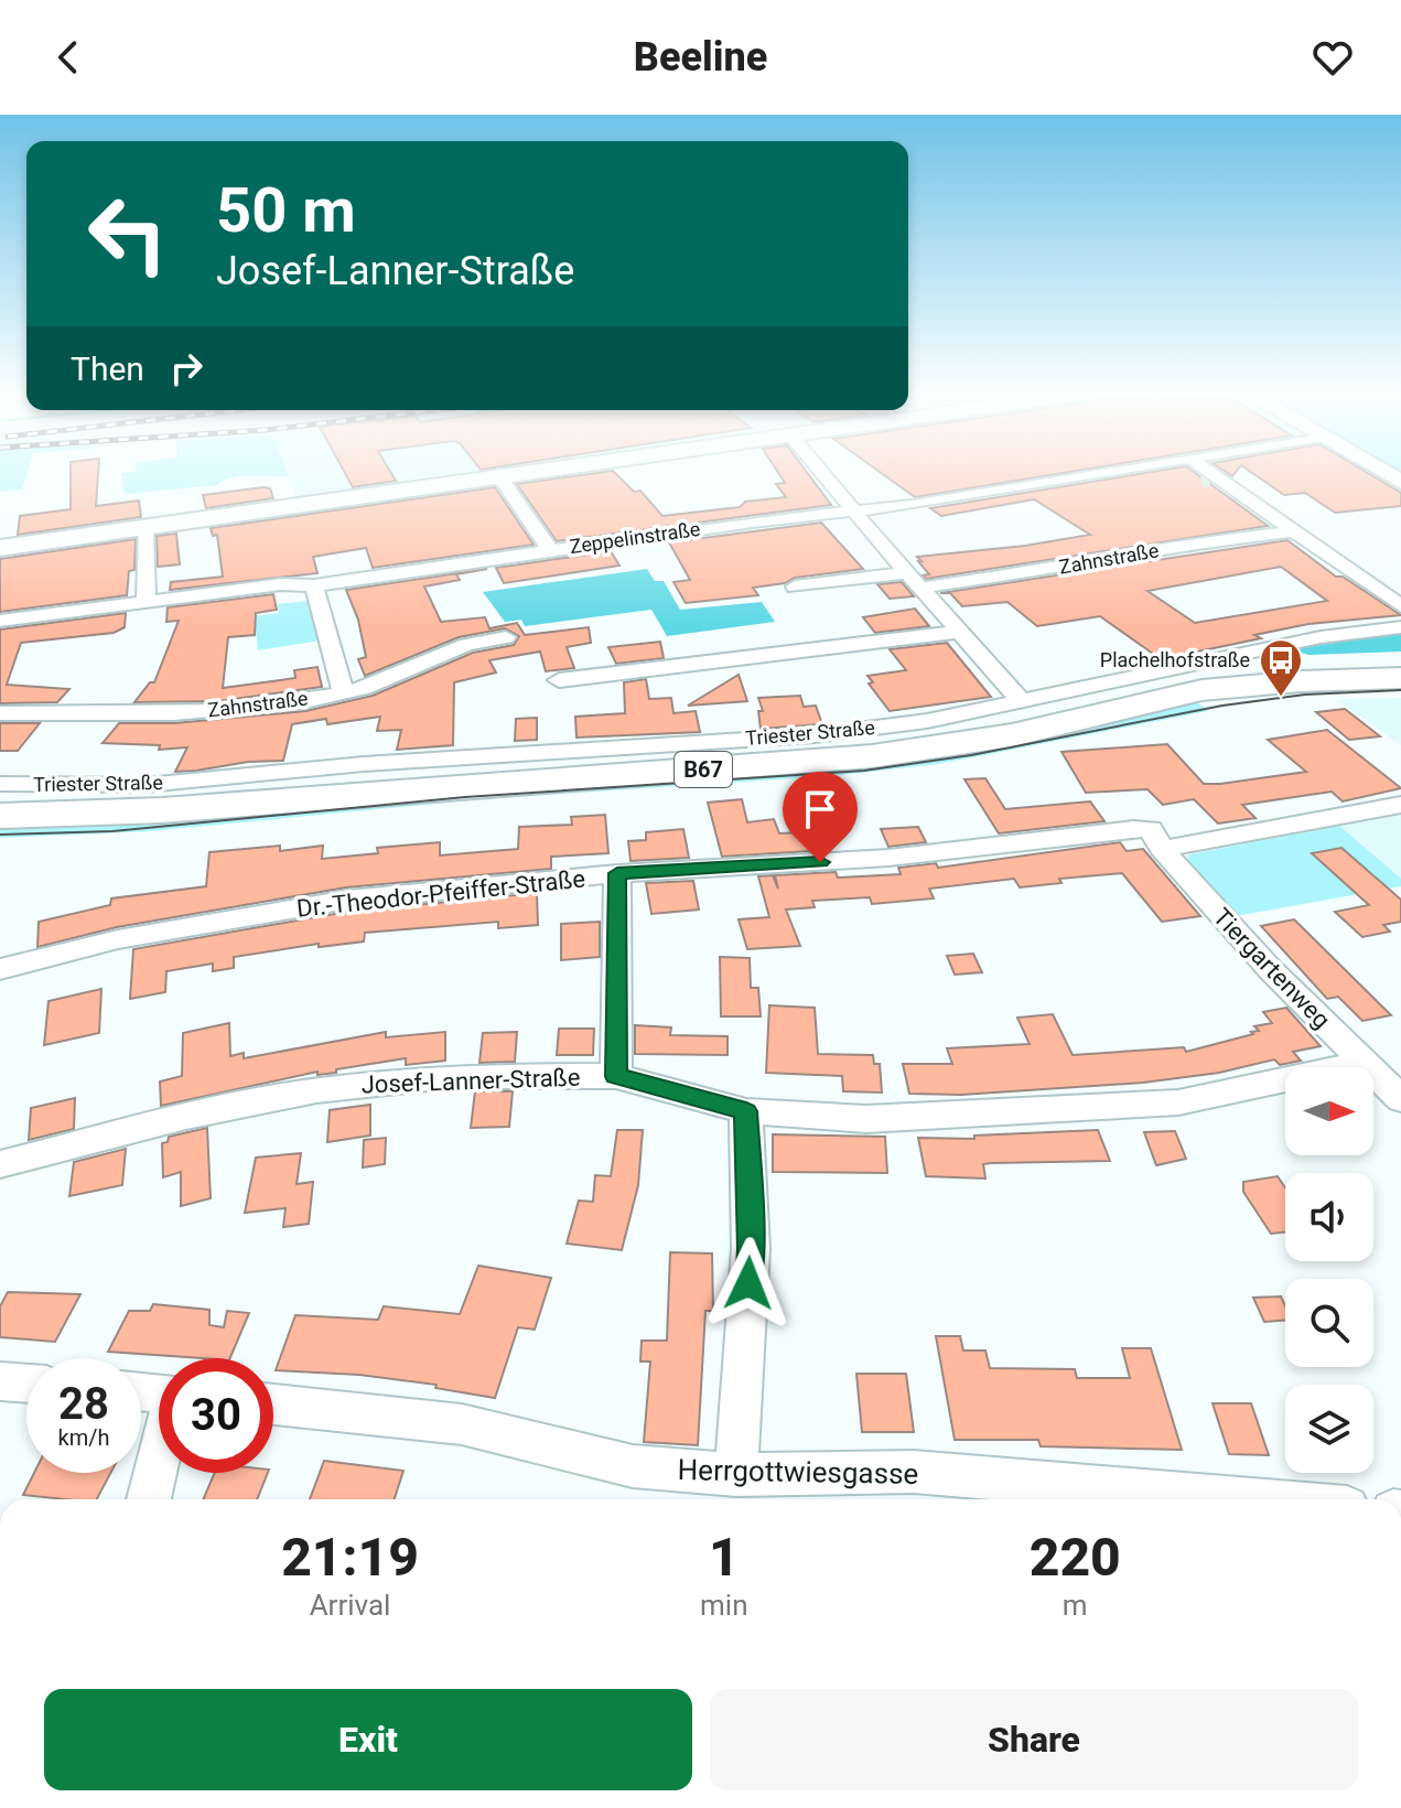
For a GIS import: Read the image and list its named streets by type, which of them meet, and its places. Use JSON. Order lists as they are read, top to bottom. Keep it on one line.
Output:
{"streets":{"main road":["Triester Straße","B67"],"street":["Zeppelinstraße","Zahnstraße","Dr.-Theodor-Pfeiffer-Straße","Tiergartenweg","Josef-Lanner-Straße","Herrgottwiesgasse"]},"crossings":[["Dr.-Theodor-Pfeiffer-Straße","Tiergartenweg"],["Tiergartenweg","Josef-Lanner-Straße"]],"places":{"bus stop":["Plachelhofstraße"]},"north":"right","page":{"header":"Beeline","turn":["50 m","Josef-Lanner-Straße"],"then":"Then","speed":"28 km/h","limit":"30","eta":["21:19","Arrival","1","min","220","m"],"buttons":["Exit","Share"]}}
